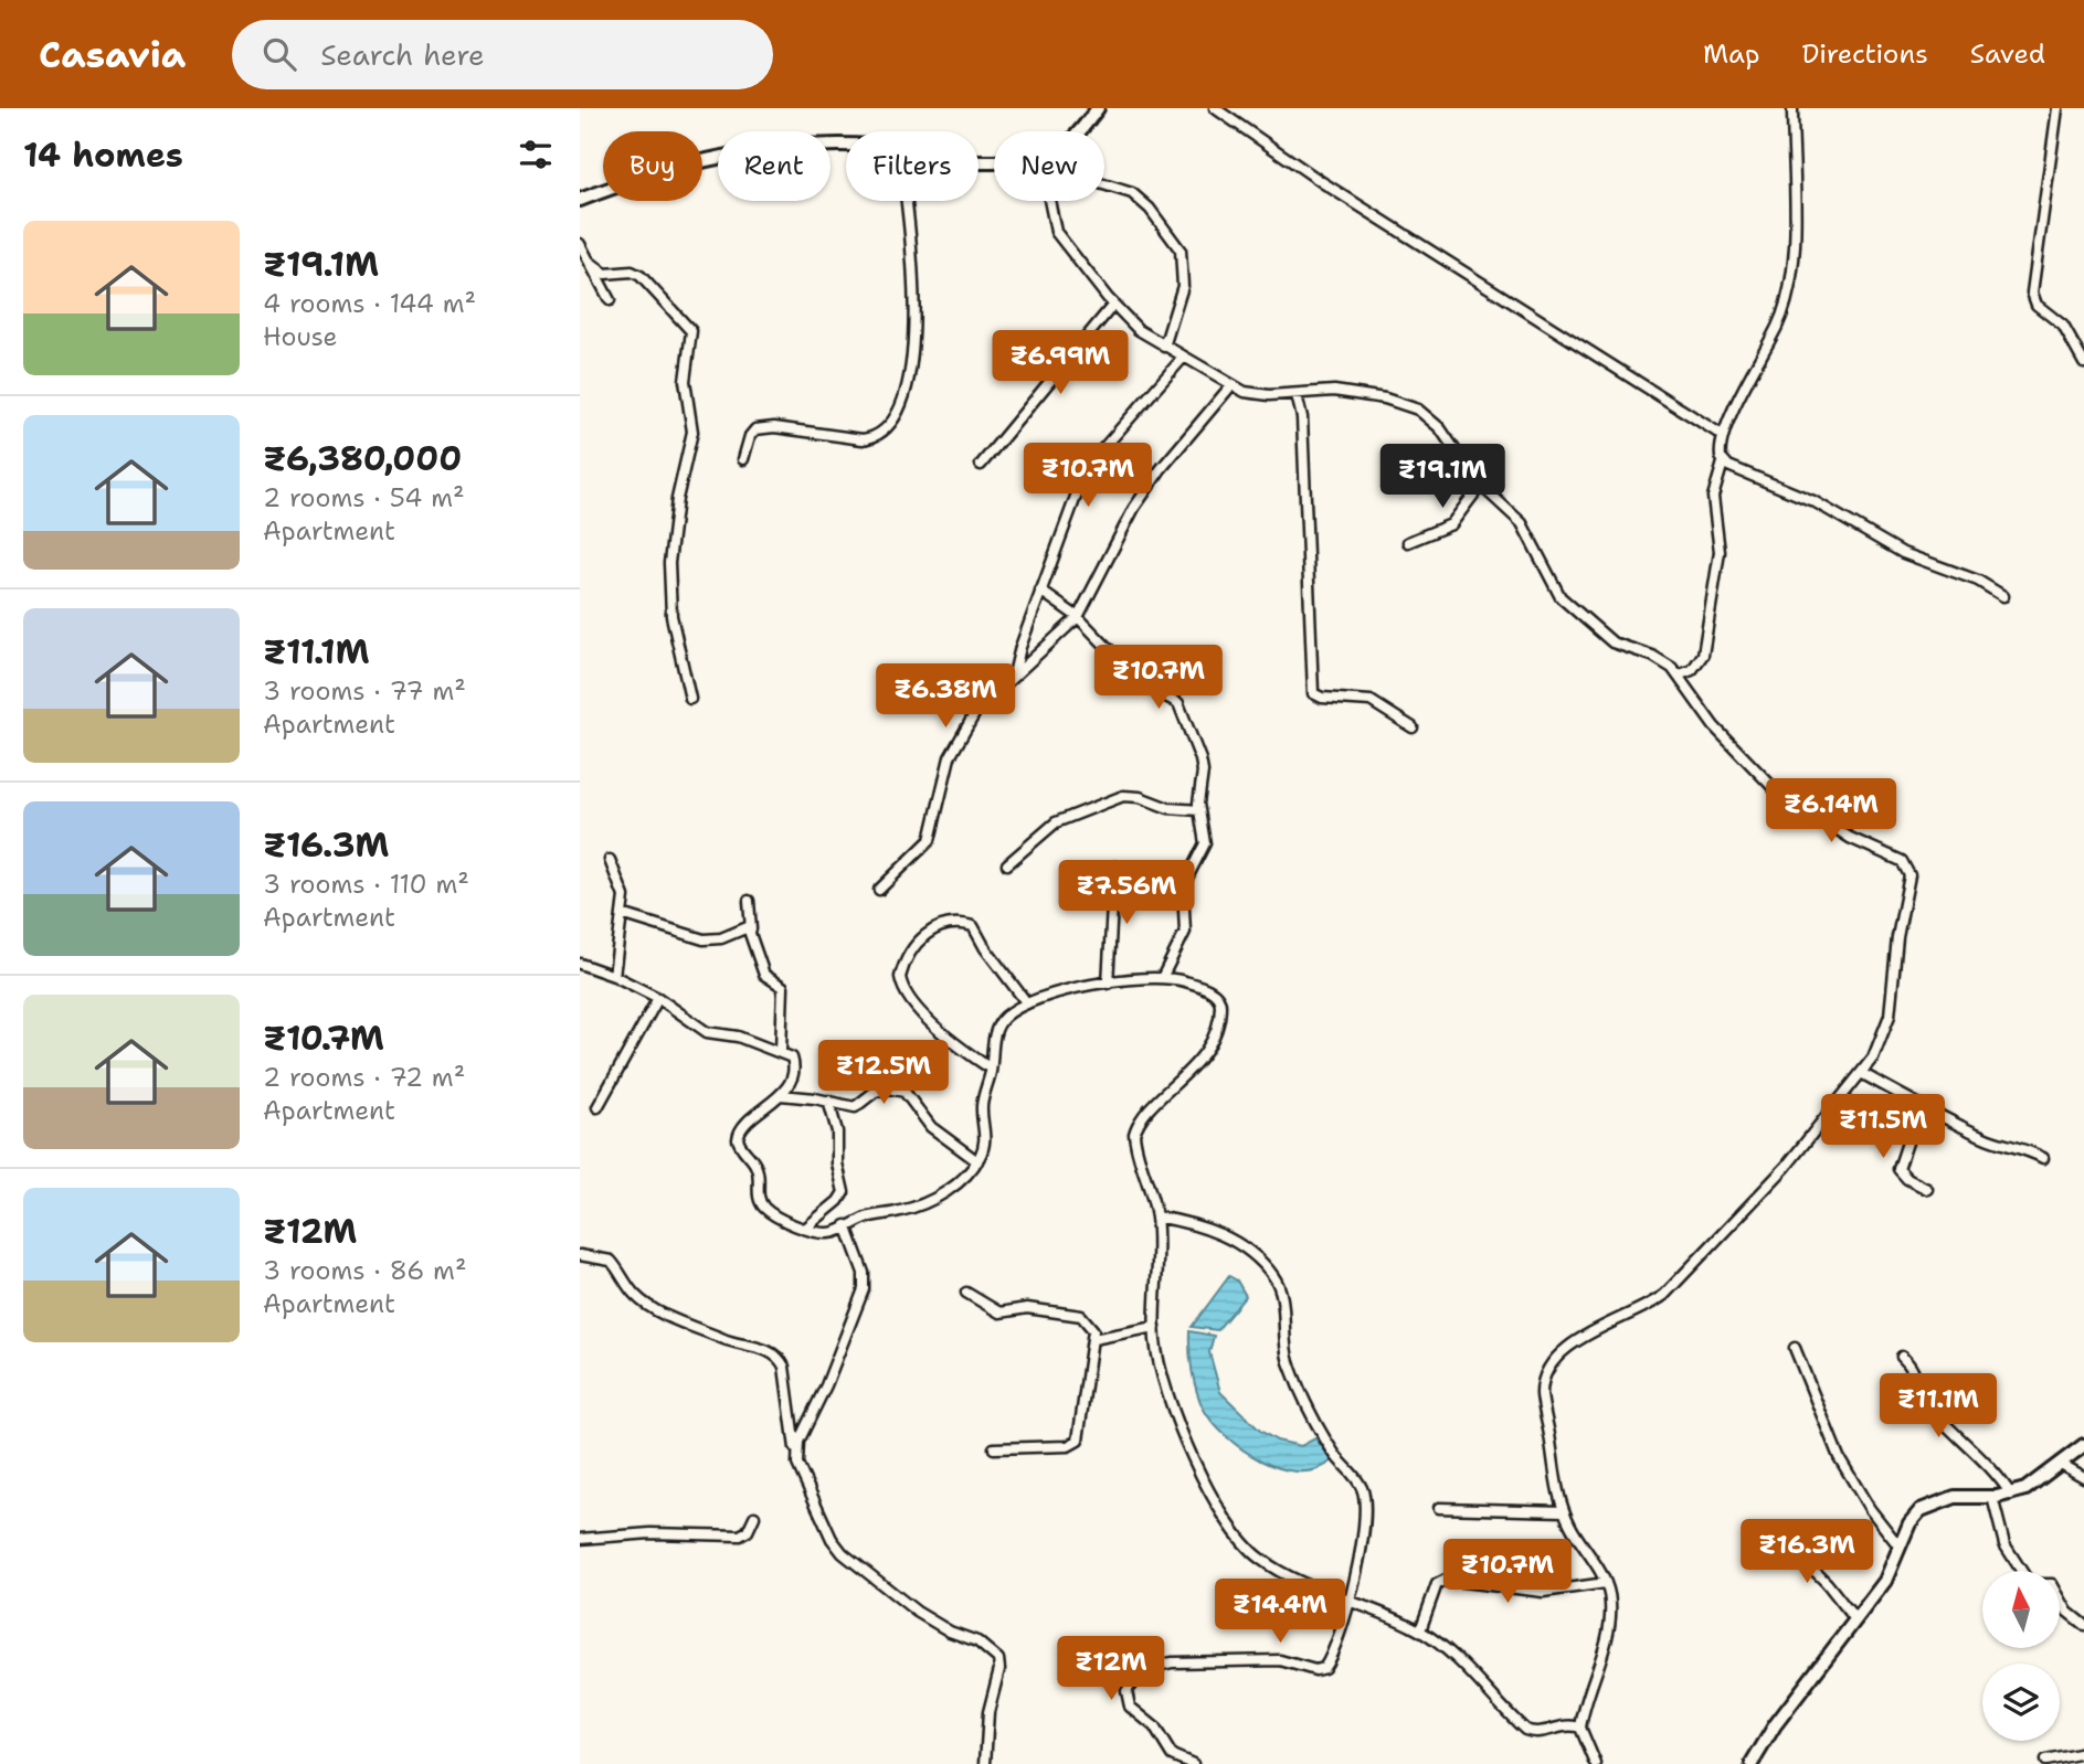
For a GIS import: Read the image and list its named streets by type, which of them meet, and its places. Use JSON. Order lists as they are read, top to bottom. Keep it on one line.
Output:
{"north":"top","page":{"header":"Casavia","search":"Search here","nav":["Map","Directions","Saved"],"heading":"14 homes","chip":["Buy","Rent","Filters","New"],"list":[{"name":"₹19.1M","note":"4 rooms · 144 m² · House"},{"name":"₹6,380,000","note":"2 rooms · 54 m² · Apartment"},{"name":"₹11.1M","note":"3 rooms · 77 m² · Apartment"},{"name":"₹16.3M","note":"3 rooms · 110 m² · Apartment"},{"name":"₹10.7M","note":"2 rooms · 72 m² · Apartment"},{"name":"₹12M","note":"3 rooms · 86 m² · Apartment"}],"price":["₹6.99M","₹10.7M","₹19.1M","₹10.7M","₹6.38M","₹6.14M","₹7.56M","₹12.5M","₹11.5M","₹11.1M","₹16.3M","₹10.7M","₹14.4M","₹12M"]}}
